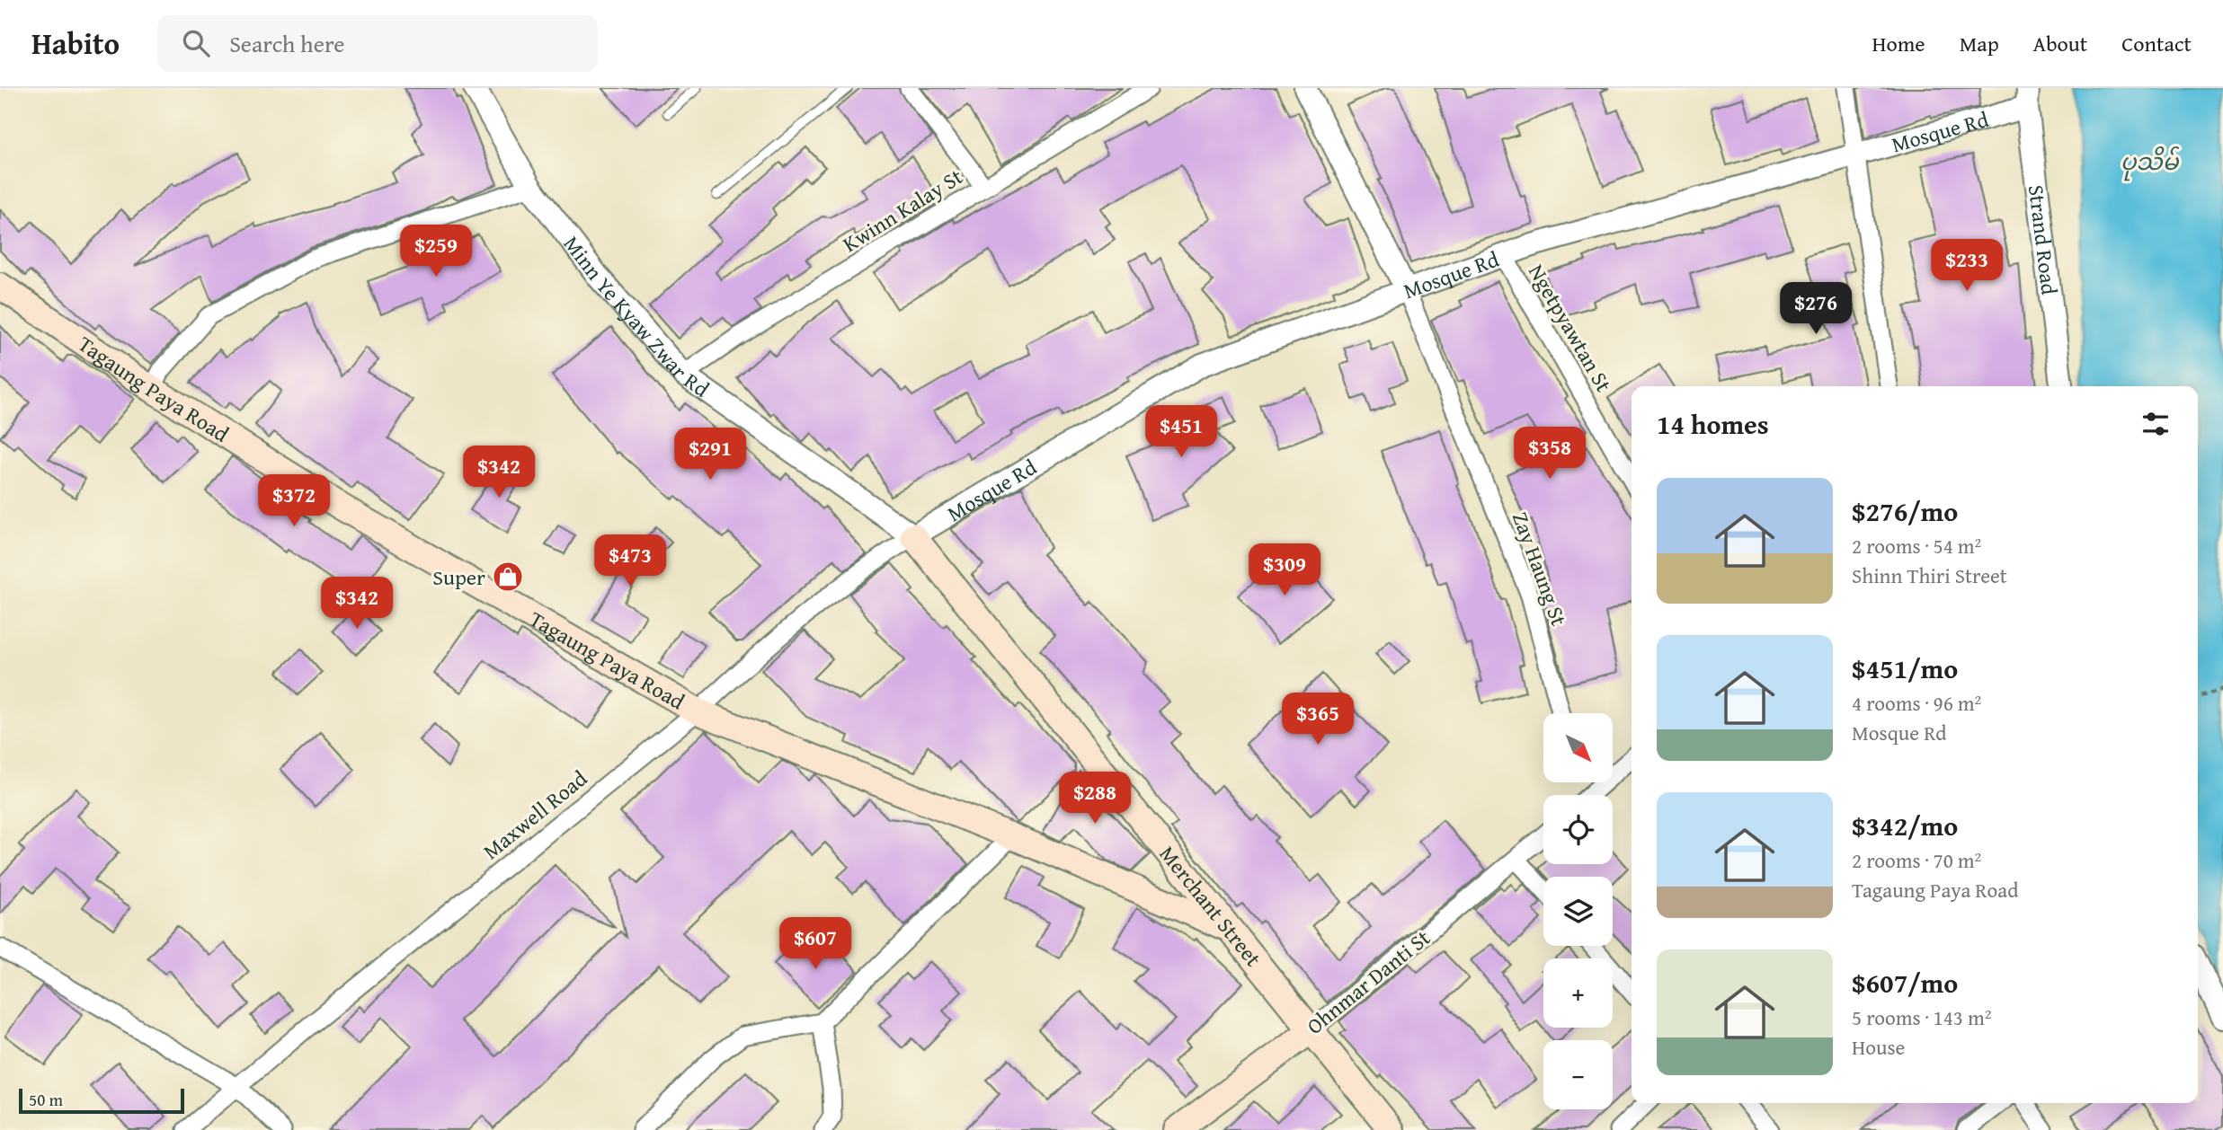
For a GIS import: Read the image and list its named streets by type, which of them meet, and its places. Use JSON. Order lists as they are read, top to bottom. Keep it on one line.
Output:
{"streets":{"main road":["Tagaung Paya Road","Merchant Street","Ohnmar Danti St"],"street":["Mosque Rd","Kwinn Kalay St","Strand Road","Minn Ye Kyaw Zwar Rd","Ngetpyawtan St","Zay Haung St","Maxwell Road"]},"crossings":[["Mosque Rd","Strand Road"],["Mosque Rd","Minn Ye Kyaw Zwar Rd"],["Mosque Rd","Ngetpyawtan St"],["Mosque Rd","Zay Haung St"],["Mosque Rd","Maxwell Road"],["Mosque Rd","Merchant Street"],["Kwinn Kalay St","Minn Ye Kyaw Zwar Rd"],["Minn Ye Kyaw Zwar Rd","Maxwell Road"],["Minn Ye Kyaw Zwar Rd","Merchant Street"],["Tagaung Paya Road","Maxwell Road"],["Tagaung Paya Road","Merchant Street"],["Maxwell Road","Merchant Street"],["Merchant Street","Ohnmar Danti St"]],"water":["ပုသိမ်"],"places":{"shop":["Super"]},"scale_bar":"50 m","north":"bottom right","page":{"header":"Habito","search":"Search here","nav":["Home","Map","About","Contact"],"price":["$259","$233","$276","$451","$358","$291","$342","$372","$473","$309","$342","$365","$288","$607"],"heading":"14 homes","list":[{"name":"$276/mo","note":"2 rooms · 54 m² · Shinn Thiri Street"},{"name":"$451/mo","note":"4 rooms · 96 m² · Mosque Rd"},{"name":"$342/mo","note":"2 rooms · 70 m² · Tagaung Paya Road"},{"name":"$607/mo","note":"5 rooms · 143 m² · House"}],"map_buttons":["+","−"],"scale":"50 m"}}
